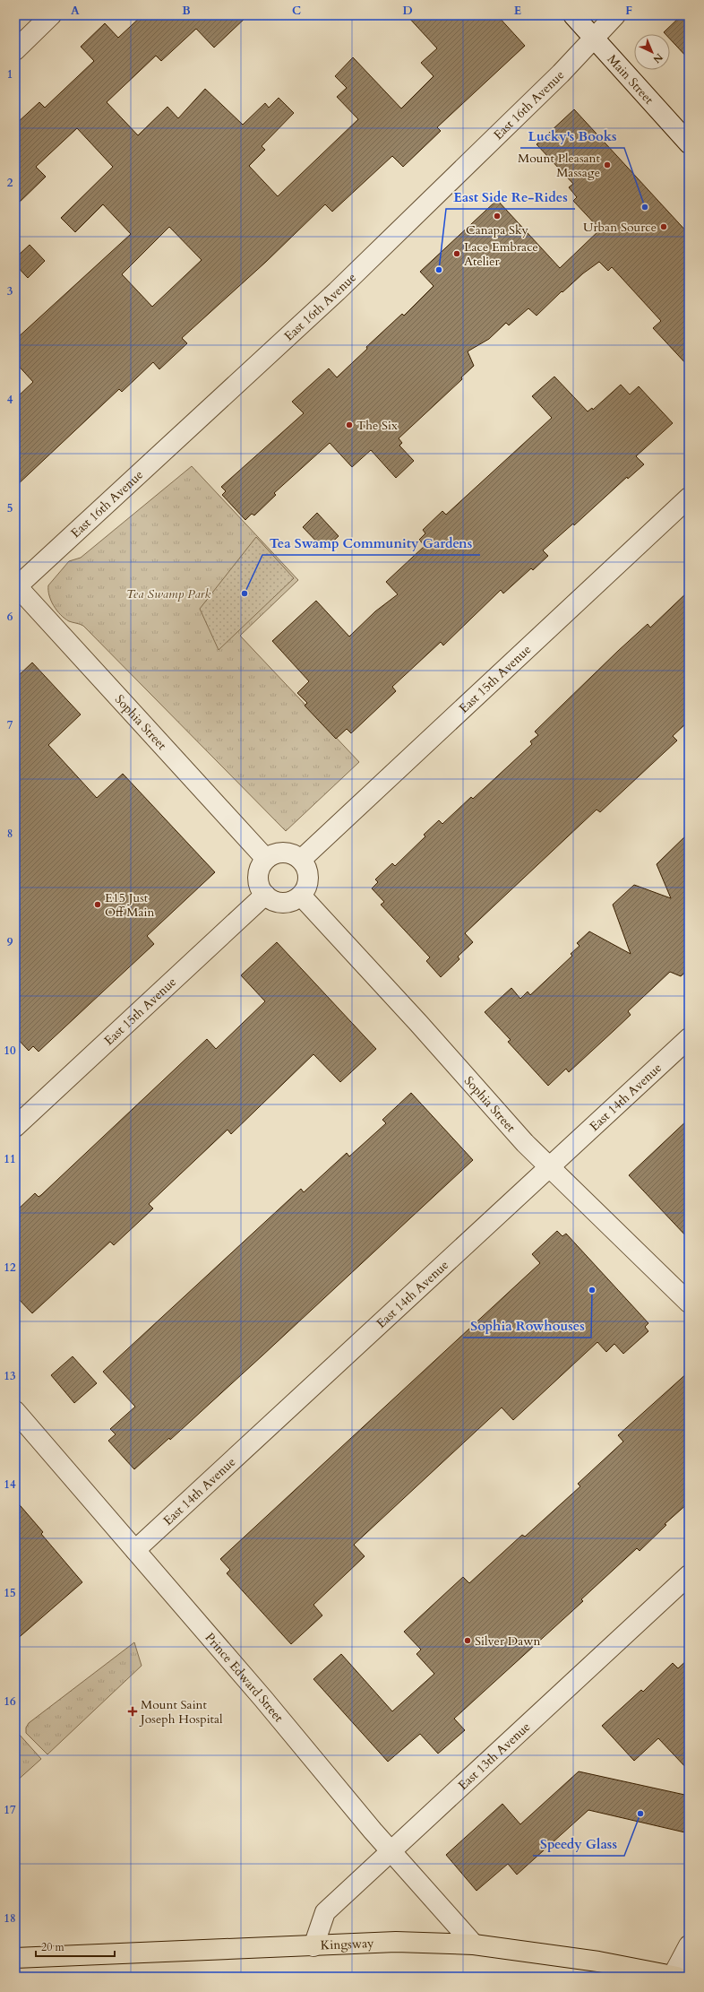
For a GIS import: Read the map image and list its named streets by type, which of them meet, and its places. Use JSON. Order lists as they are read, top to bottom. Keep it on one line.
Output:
{"streets":{"main road":["Kingsway"],"street":["Main Street","East 16th Avenue","East 15th Avenue","Sophia Street","East 14th Avenue","Prince Edward Street","East 13th Avenue"]},"crossings":[["Main Street","East 16th Avenue"],["East 16th Avenue","Sophia Street"],["East 15th Avenue","Sophia Street"],["Sophia Street","East 14th Avenue"],["East 14th Avenue","Prince Edward Street"],["Prince Edward Street","East 13th Avenue"],["Prince Edward Street","Kingsway"],["East 13th Avenue","Kingsway"]],"parks":["Tea Swamp Park"],"places":{"other":["Mount Pleasant Massage","Lucky's Books","Canapa Sky","Urban Source","Lace Embrace Atelier","East Side Re-Rides","The Six","Tea Swamp Community Gardens","E15 Just Off Main","Sophia Rowhouses","Silver Dawn","Speedy Glass"],"health":["Mount Saint Joseph Hospital"]},"scale_bar":"20 m","north":"bottom right","grid":{"columns":["A","B","C","D","E","F"],"rows":["1","2","3","4","5","6","7","8","9","10","11","12","13","14","15","16","17","18"]}}
